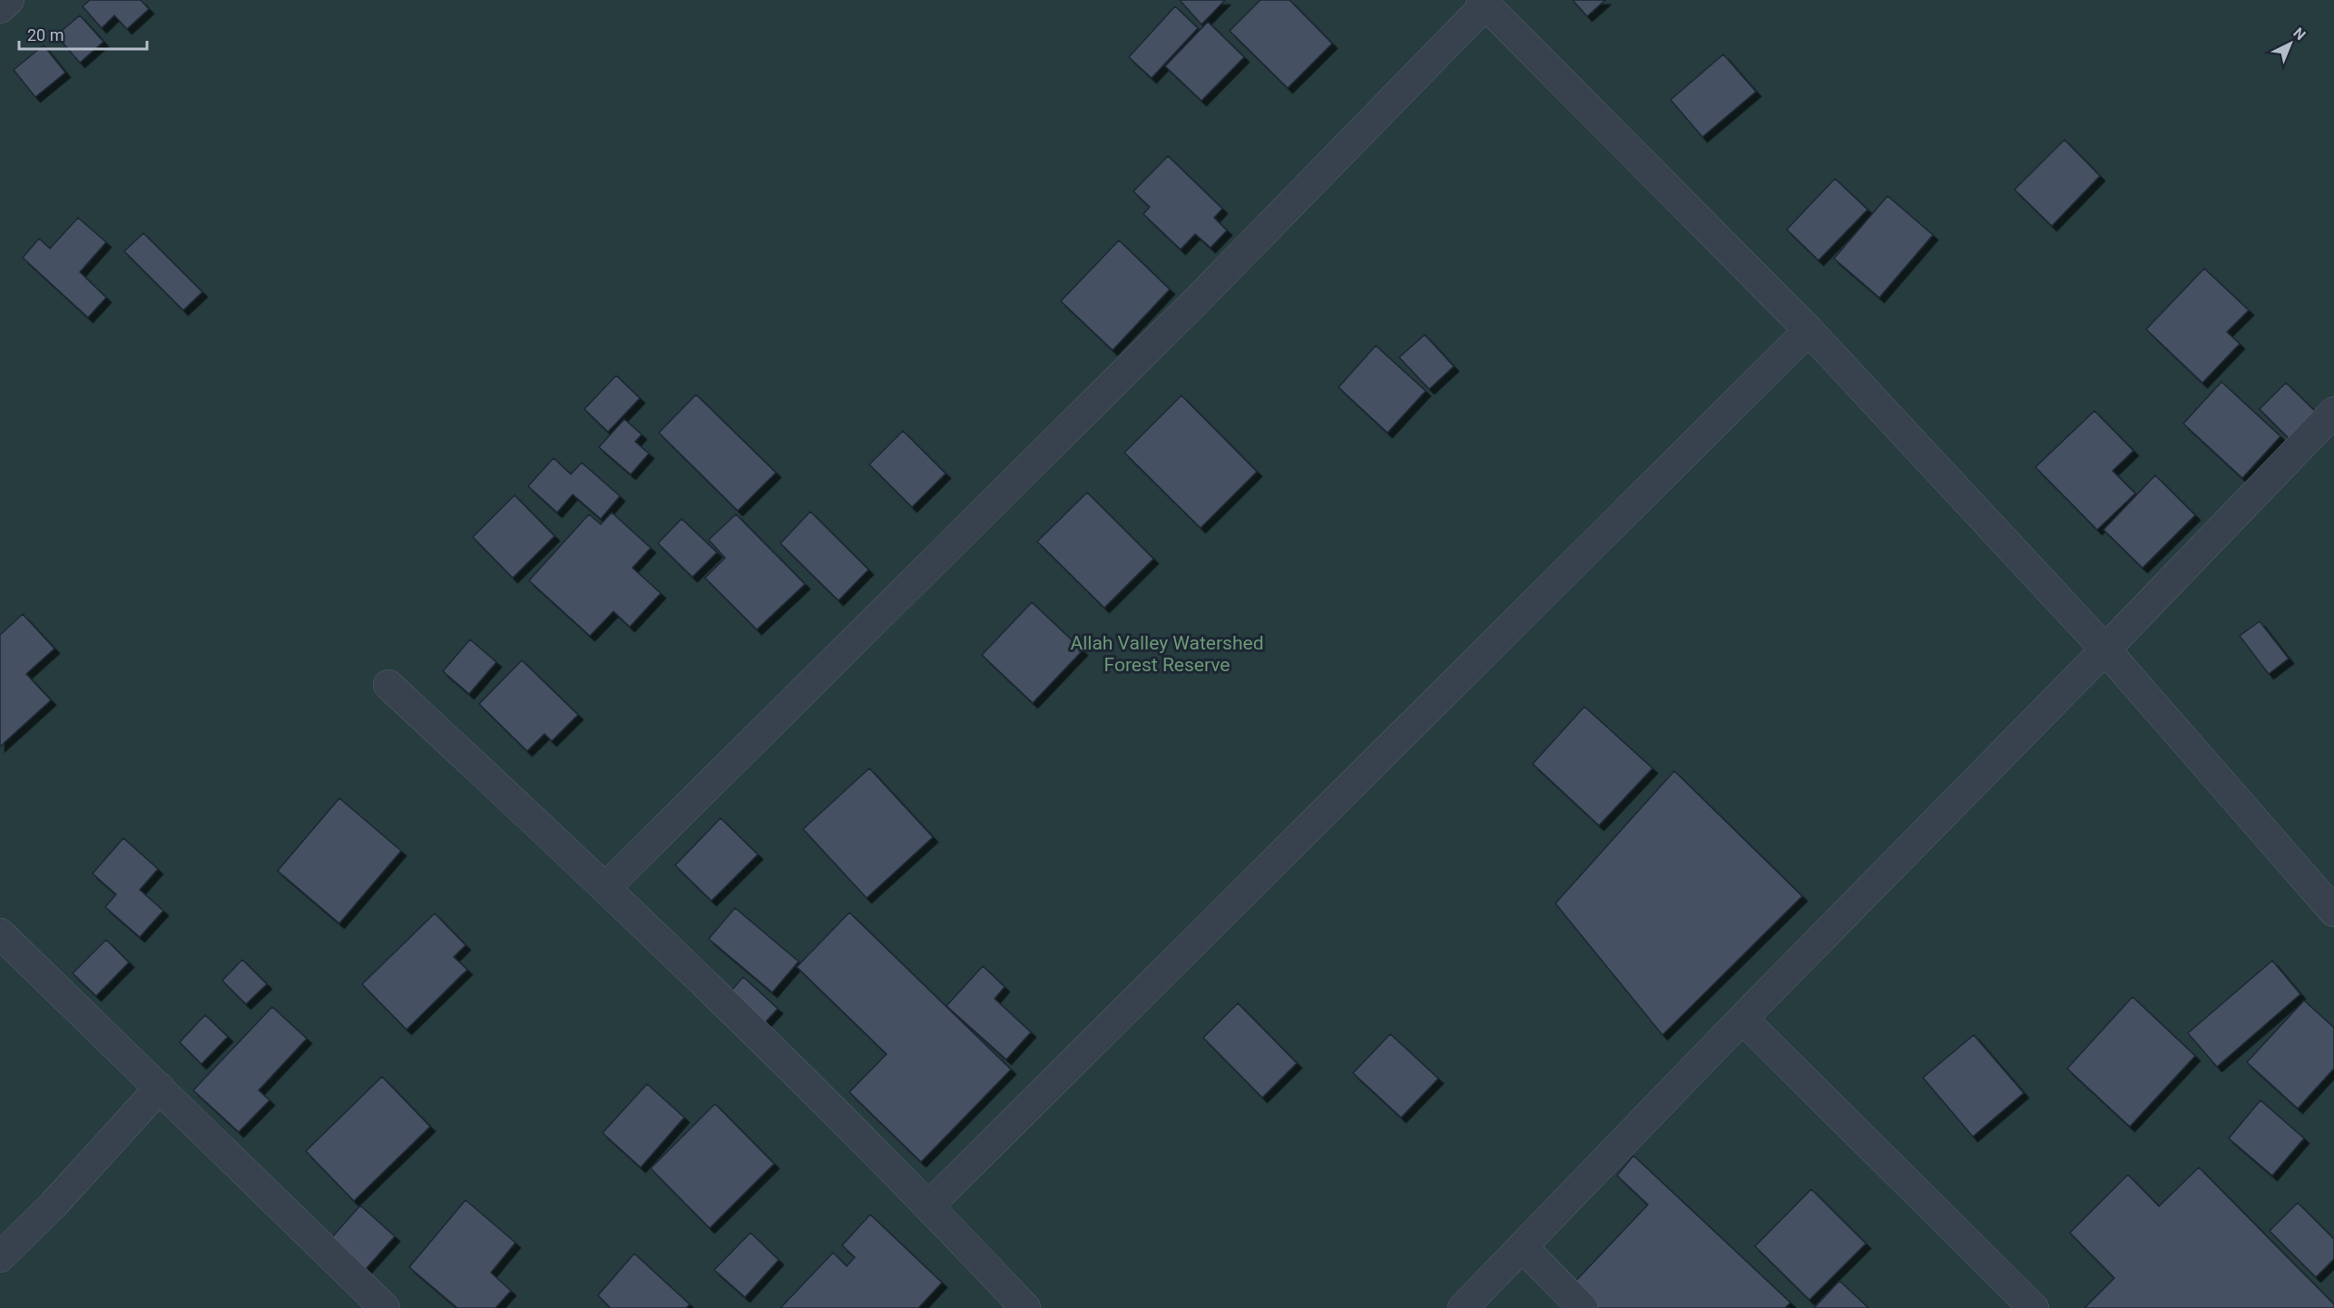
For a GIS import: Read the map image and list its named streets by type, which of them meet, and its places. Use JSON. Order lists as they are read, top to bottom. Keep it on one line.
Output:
{"parks":["Allah Valley Watershed Forest Reserve"],"scale_bar":"20 m","north":"top right"}
